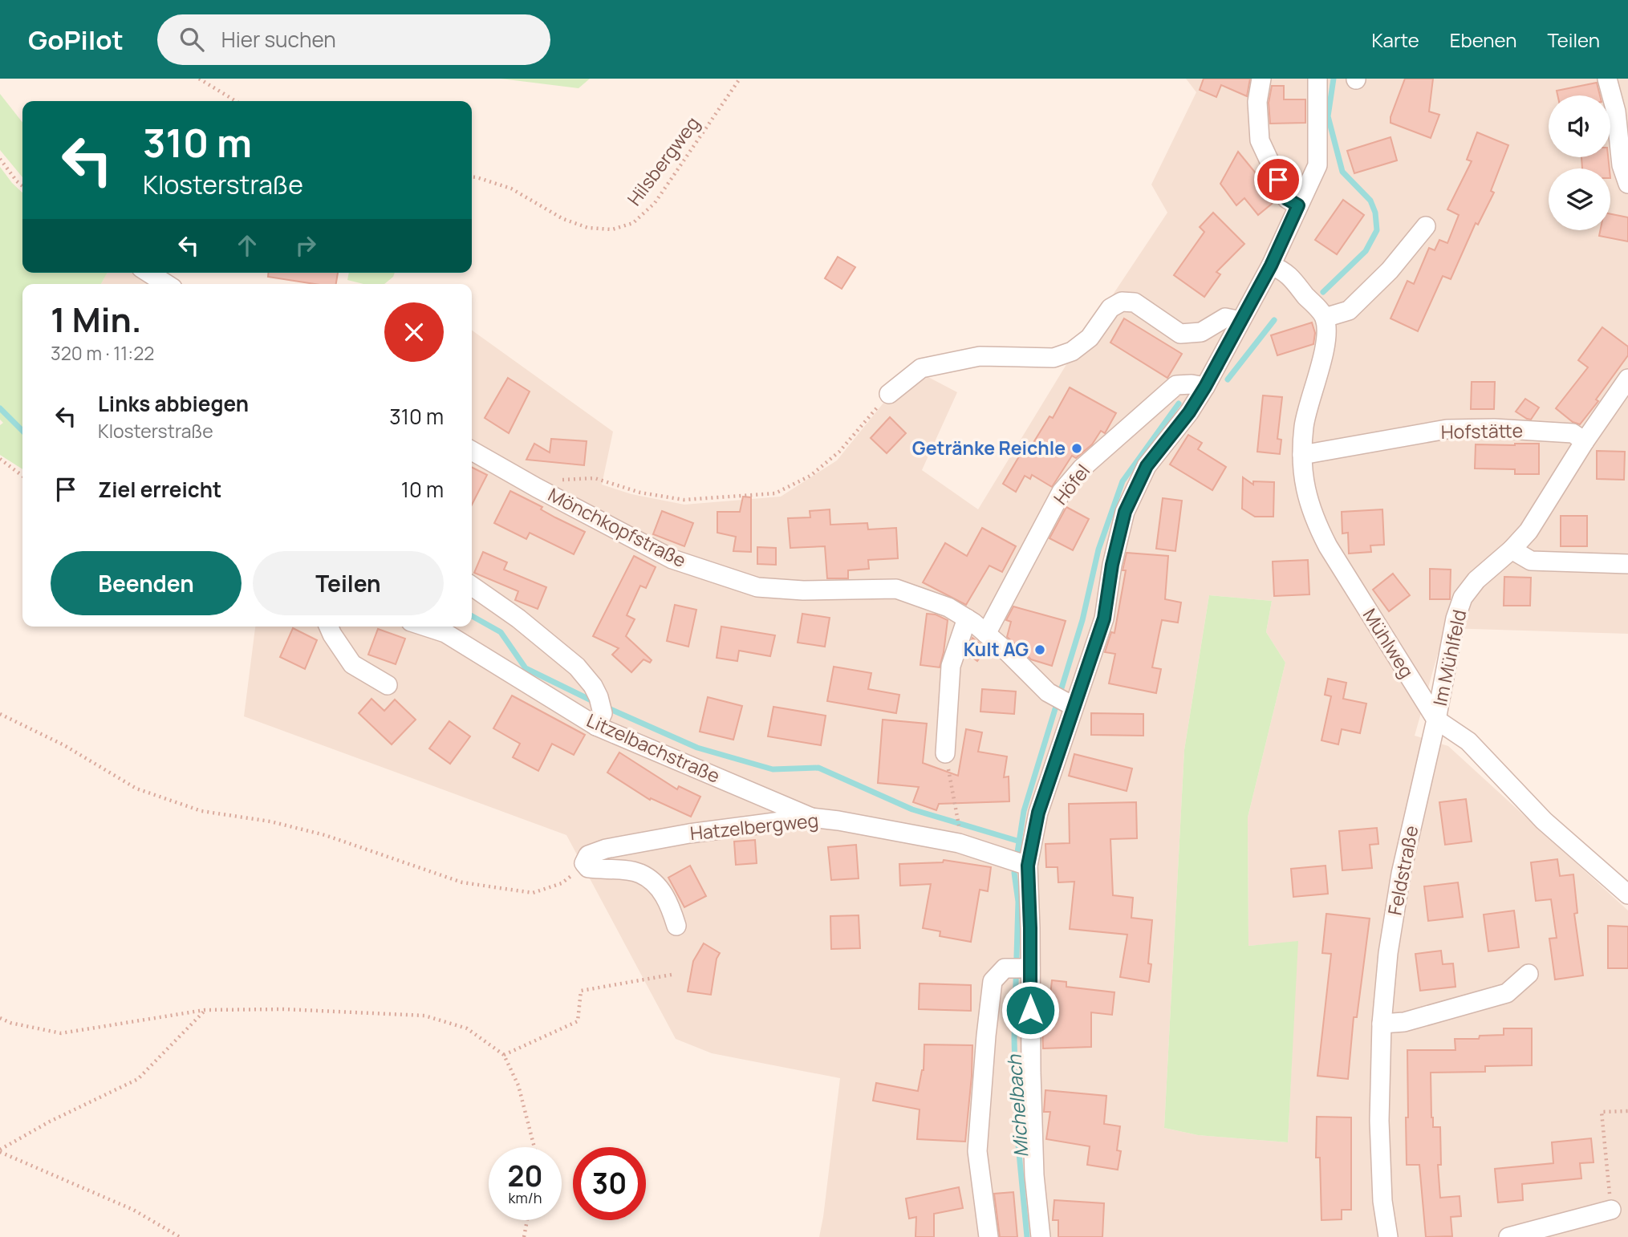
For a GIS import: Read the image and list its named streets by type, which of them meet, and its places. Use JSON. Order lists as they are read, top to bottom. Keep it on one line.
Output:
{"streets":{"street":["Hofstätte","Höfel","Mönchkopfstraße","Mühlweg","Im Mühlfeld","Litzelbachstraße","Hatzelbergweg","Feldstraße"],"path":["Hilsbergweg"]},"crossings":[["Hofstätte","Mühlweg"],["Hofstätte","Im Mühlfeld"],["Höfel","Mönchkopfstraße"],["Mühlweg","Im Mühlfeld"],["Mühlweg","Feldstraße"],["Im Mühlfeld","Feldstraße"],["Litzelbachstraße","Hatzelbergweg"]],"water":["Michelbach"],"places":["Getränke Reichle","Kult AG"],"page":{"header":"GoPilot","search":"Hier suchen","nav":["Karte","Ebenen","Teilen"],"turn":["310 m","Klosterstraße"],"heading":["1 Min.","320 m · 11:22"],"list":[{"name":"Links abbiegen","note":"Klosterstraße","value":"310 m"},{"name":"Ziel erreicht","value":"10 m"}],"buttons":["Beenden","Teilen"],"speed":"20 km/h","limit":"30"}}
